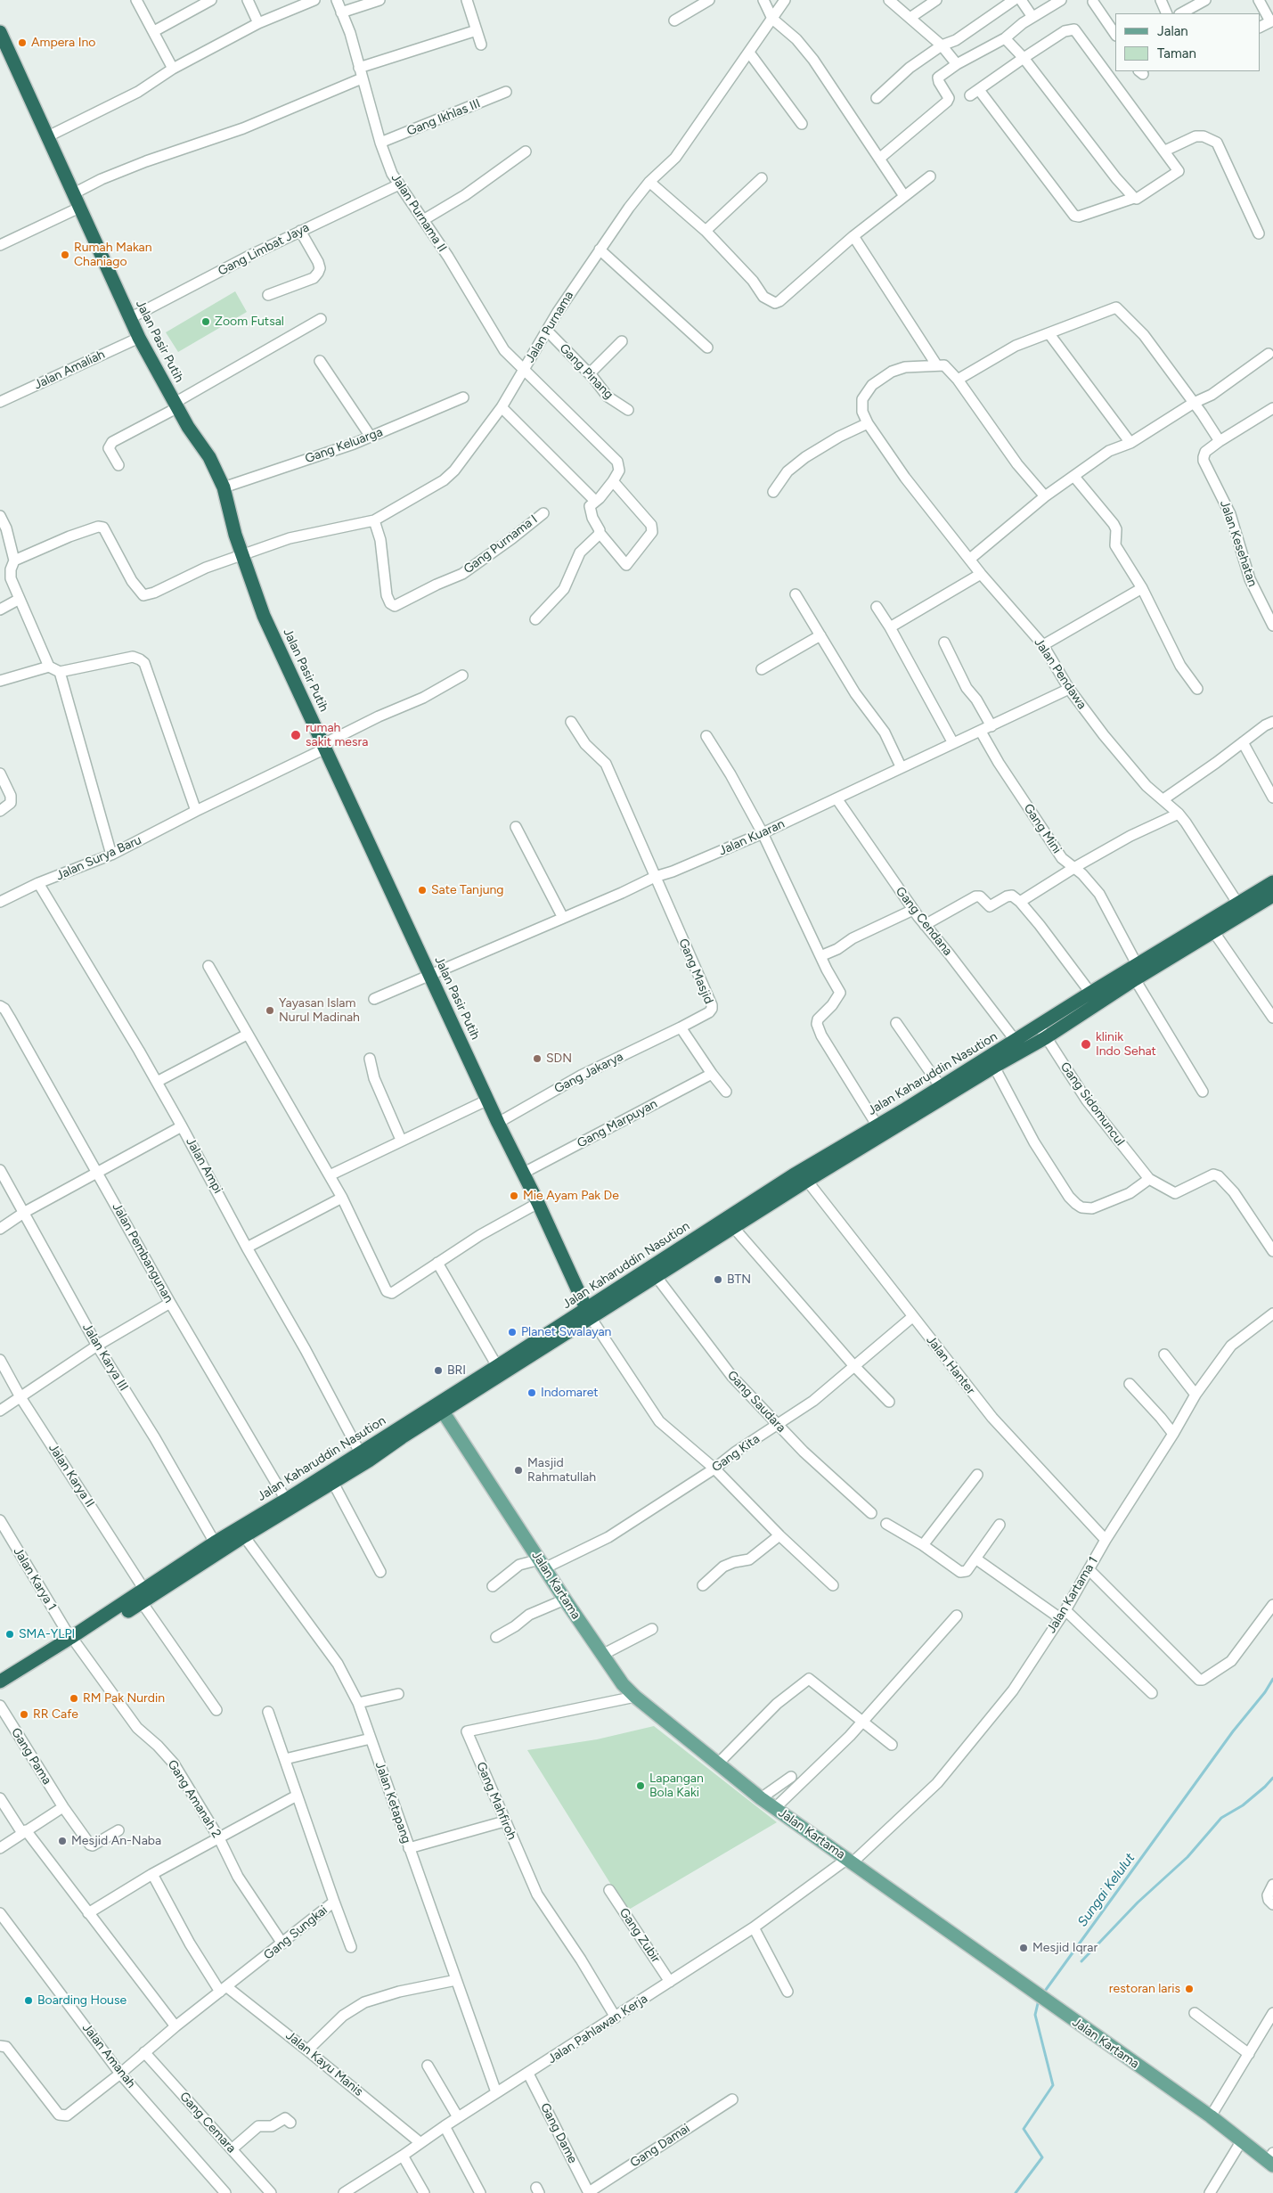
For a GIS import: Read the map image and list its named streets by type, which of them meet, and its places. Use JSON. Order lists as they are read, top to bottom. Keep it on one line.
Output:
{"streets":{"highway":["Jalan Pasir Putih","Jalan Kaharuddin Nasution"],"main road":["Jalan Kartama"],"street":["Gang Ikhlas III","Jalan Purnama II","Gang Limbat Jaya","Jalan Purnama","Jalan Amaliah","Gang Pinang","Gang Keluarga","Jalan Kesehatan","Gang Purnama I","Jalan Pendawa","Gang Mini","Jalan Kuaran","Jalan Surya Baru","Gang Cendana","Gang Masjid","Gang Jakarya","Gang Sidomuncul","Gang Marpuyan","Jalan Ampi","Jalan Pembangunan","Jalan Karya III","Jalan Hanter","Gang Saudara","Gang Kita","Jalan Karya II","Jalan Karya 1","Jalan Kartama 1","Gang Pama","Gang Amanah 2","Gang Mahfiroh","Jalan Ketapang","Gang Sungkai","Gang Zubir","Jalan Pahlawan Kerja","Jalan Amanah","Jalan Kayu Manis","Gang Cemara","Gang Dame","Gang Damai"]},"crossings":[["Gang Ikhlas III","Jalan Purnama II"],["Jalan Purnama II","Gang Limbat Jaya"],["Jalan Purnama II","Jalan Purnama"],["Gang Limbat Jaya","Jalan Pasir Putih"],["Jalan Purnama","Jalan Pasir Putih"],["Jalan Purnama","Gang Pinang"],["Jalan Purnama","Gang Purnama I"],["Jalan Pasir Putih","Jalan Amaliah"],["Jalan Pasir Putih","Gang Keluarga"],["Jalan Pasir Putih","Jalan Kuaran"],["Jalan Pasir Putih","Jalan Surya Baru"],["Jalan Pasir Putih","Gang Jakarya"],["Jalan Pasir Putih","Jalan Kaharuddin Nasution"],["Jalan Pasir Putih","Gang Marpuyan"],["Jalan Pendawa","Jalan Kuaran"],["Jalan Pendawa","Jalan Kaharuddin Nasution"],["Gang Mini","Jalan Kuaran"],["Gang Mini","Jalan Kaharuddin Nasution"],["Jalan Kuaran","Gang Cendana"],["Jalan Kuaran","Gang Masjid"],["Jalan Surya Baru","Jalan Ampi"],["Gang Cendana","Jalan Kaharuddin Nasution"],["Gang Masjid","Gang Jakarya"],["Jalan Kaharuddin Nasution","Gang Sidomuncul"],["Jalan Kaharuddin Nasution","Jalan Ampi"],["Jalan Kaharuddin Nasution","Jalan Pembangunan"],["Jalan Kaharuddin Nasution","Jalan Karya III"],["Jalan Kaharuddin Nasution","Jalan Hanter"],["Jalan Kaharuddin Nasution","Gang Saudara"],["Jalan Kaharuddin Nasution","Jalan Karya II"],["Jalan Kaharuddin Nasution","Jalan Karya 1"],["Jalan Kaharuddin Nasution","Jalan Kartama"],["Jalan Kaharuddin Nasution","Gang Amanah 2"],["Jalan Kaharuddin Nasution","Jalan Ketapang"],["Jalan Hanter","Gang Kita"],["Jalan Hanter","Jalan Kartama 1"],["Gang Saudara","Gang Kita"],["Gang Kita","Jalan Kartama"],["Jalan Karya 1","Gang Amanah 2"],["Jalan Kartama","Jalan Kartama 1"],["Jalan Kartama","Gang Mahfiroh"],["Jalan Kartama","Jalan Pahlawan Kerja"],["Jalan Kartama 1","Jalan Pahlawan Kerja"],["Gang Amanah 2","Gang Sungkai"],["Gang Mahfiroh","Jalan Pahlawan Kerja"],["Jalan Ketapang","Jalan Pahlawan Kerja"],["Gang Sungkai","Jalan Amanah"],["Gang Sungkai","Jalan Kayu Manis"],["Gang Sungkai","Gang Cemara"],["Gang Zubir","Jalan Pahlawan Kerja"],["Jalan Pahlawan Kerja","Jalan Kayu Manis"],["Jalan Pahlawan Kerja","Gang Dame"],["Gang Dame","Gang Damai"]],"water":["Sungai Kelulut"],"places":["Ampera Ino","Rumah Makan Chaniago","Zoom Futsal","rumah sakit mesra","Sate Tanjung","Yayasan Islam Nurul Madinah","klinik Indo Sehat","SDN","Mie Ayam Pak De","BTN","Planet Swalayan","BRI","Indomaret","Masjid Rahmatullah","SMA-YLPI","RM Pak Nurdin","RR Cafe","Lapangan Bola Kaki","Mesjid An-Naba","Mesjid Iqrar","restoran laris","Boarding House"],"legend":["Jalan","Taman"]}
